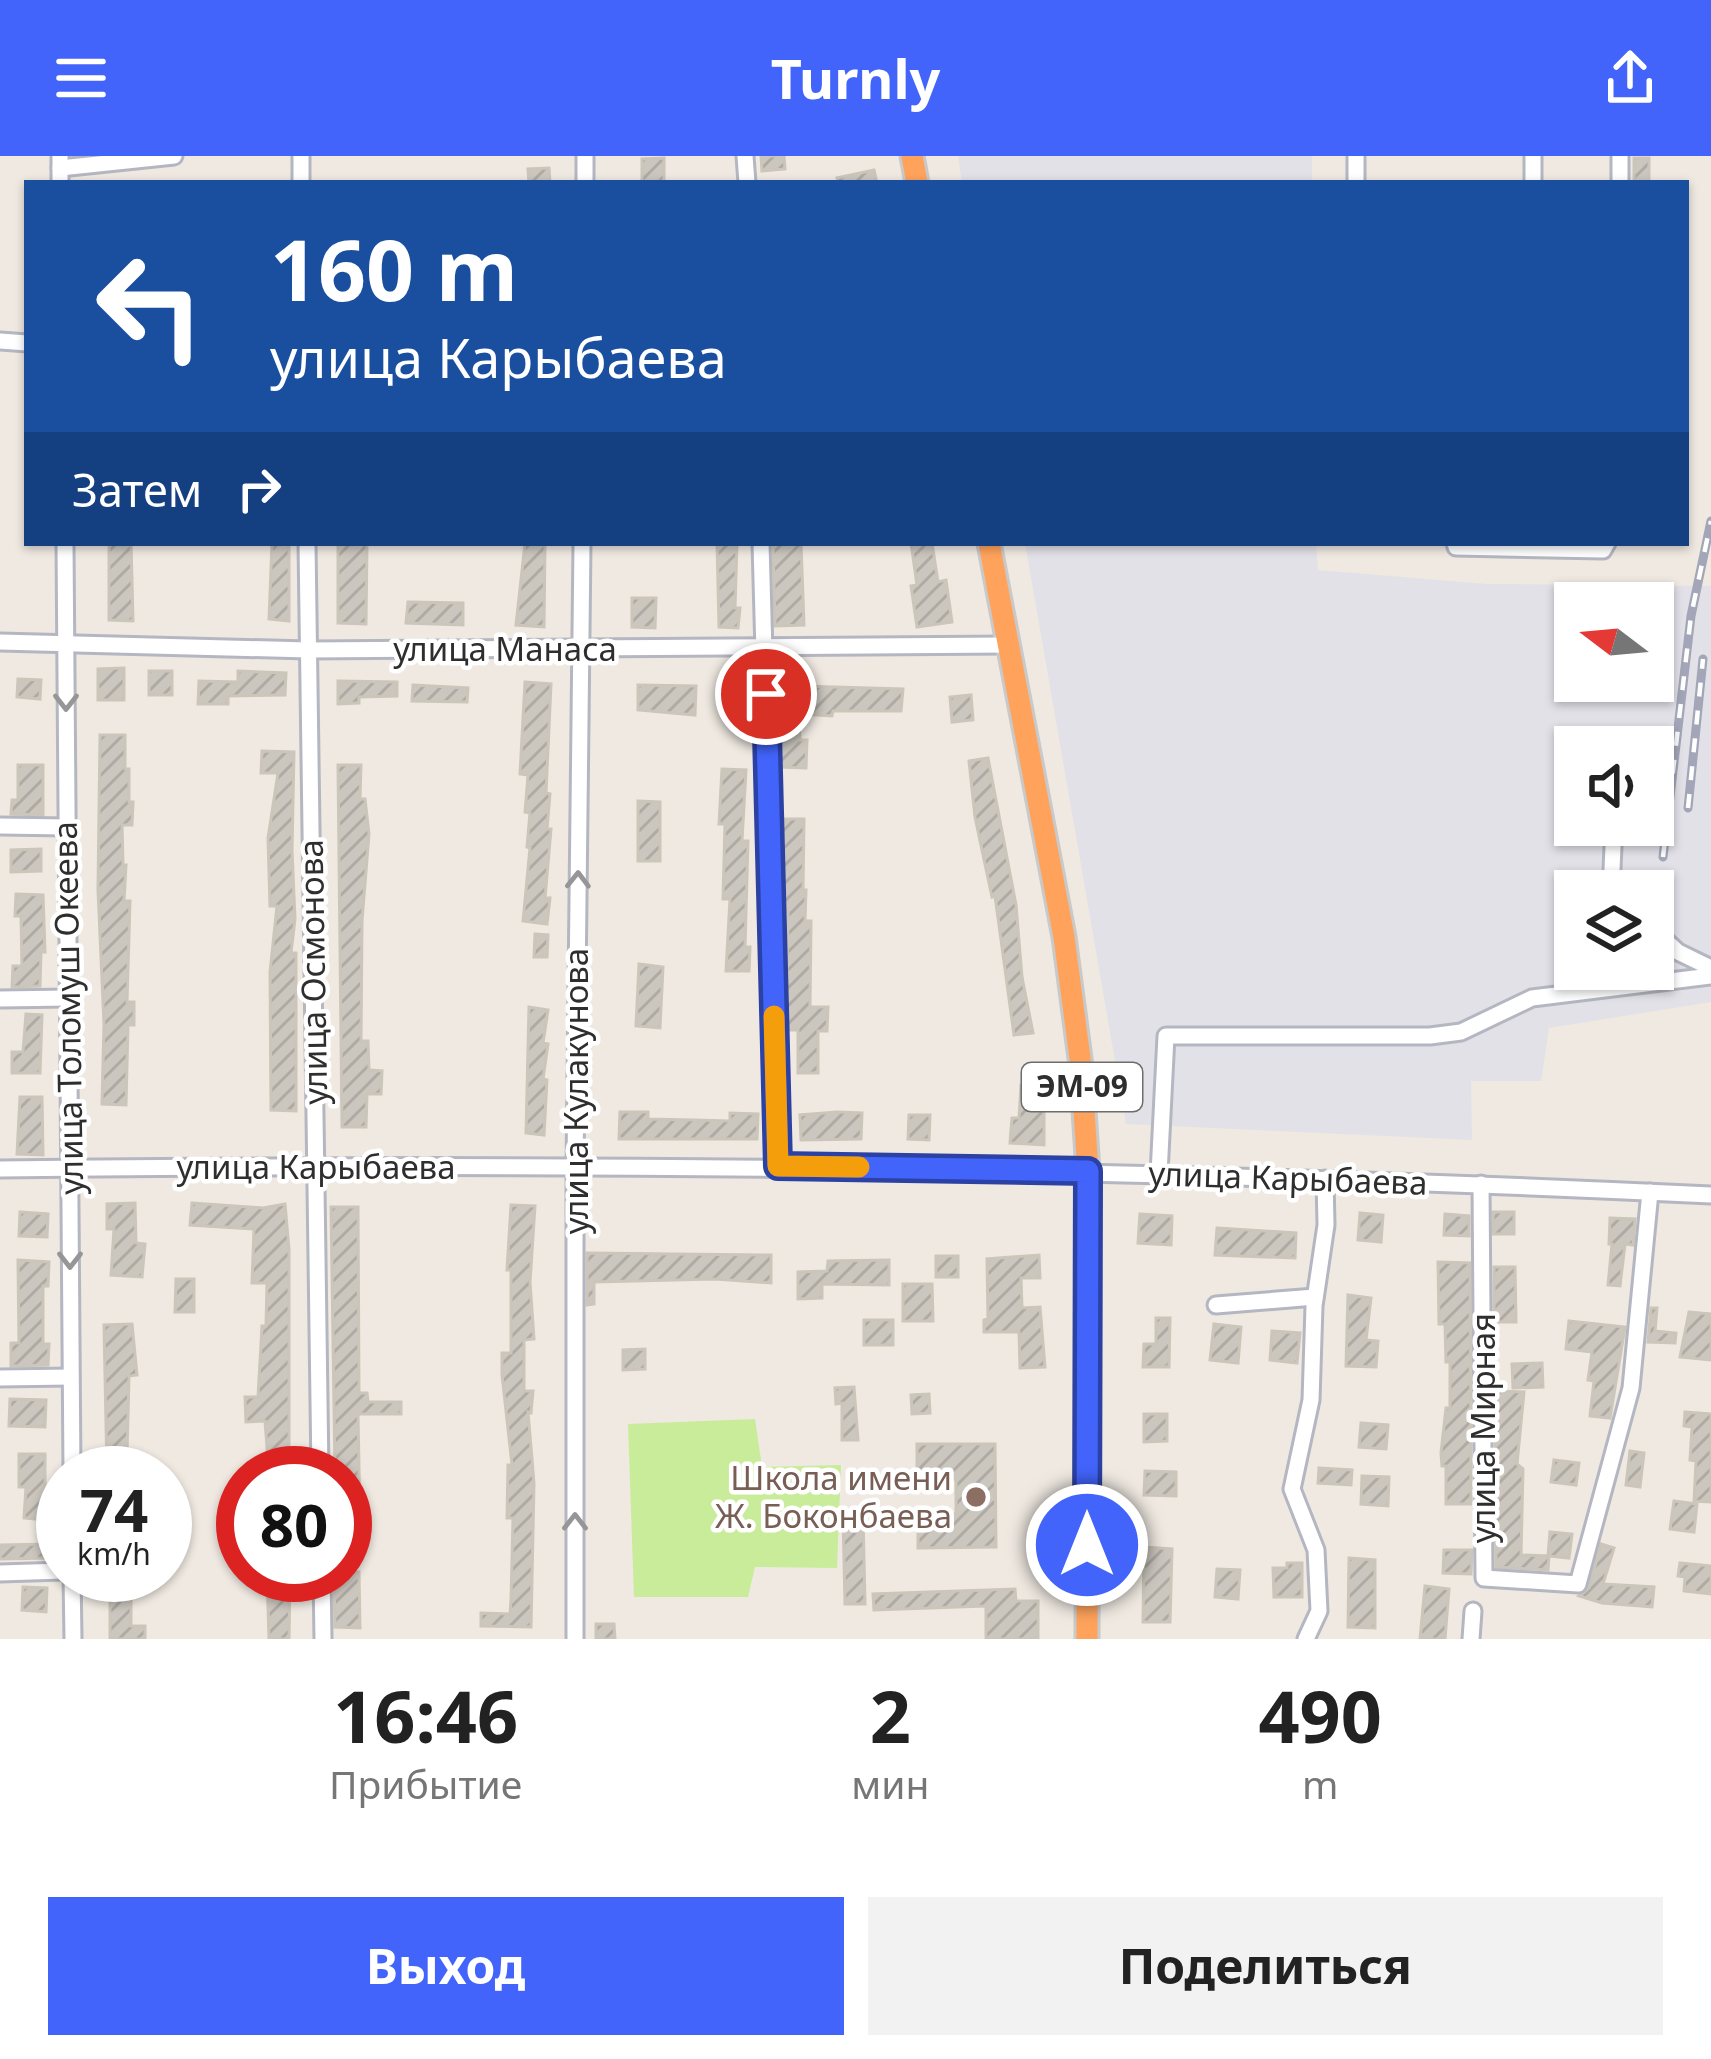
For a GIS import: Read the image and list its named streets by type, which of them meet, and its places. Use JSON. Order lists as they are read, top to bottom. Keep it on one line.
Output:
{"streets":{"highway":["ЭМ-09"],"street":["улица Манаса","улица Осмонова","улица Толомуш Океева","улица Кулакунова","улица Карыбаева","улица Мирная"]},"crossings":[["улица Манаса","улица Осмонова"],["улица Манаса","улица Толомуш Океева"],["улица Манаса","ЭМ-09"],["улица Манаса","улица Кулакунова"],["улица Осмонова","улица Карыбаева"],["улица Толомуш Океева","улица Карыбаева"],["ЭМ-09","улица Карыбаева"],["улица Кулакунова","улица Карыбаева"],["улица Карыбаева","улица Мирная"]],"one_way":["улица Толомуш Океева","улица Кулакунова"],"places":["Школа имени Ж. Боконбаева"],"north":"left","page":{"header":"Turnly","turn":["160 m","улица Карыбаева"],"then":"Затем","speed":"74 km/h","limit":"80","eta":["16:46","Прибытие","2","мин","490","m"],"buttons":["Выход","Поделиться"]}}
